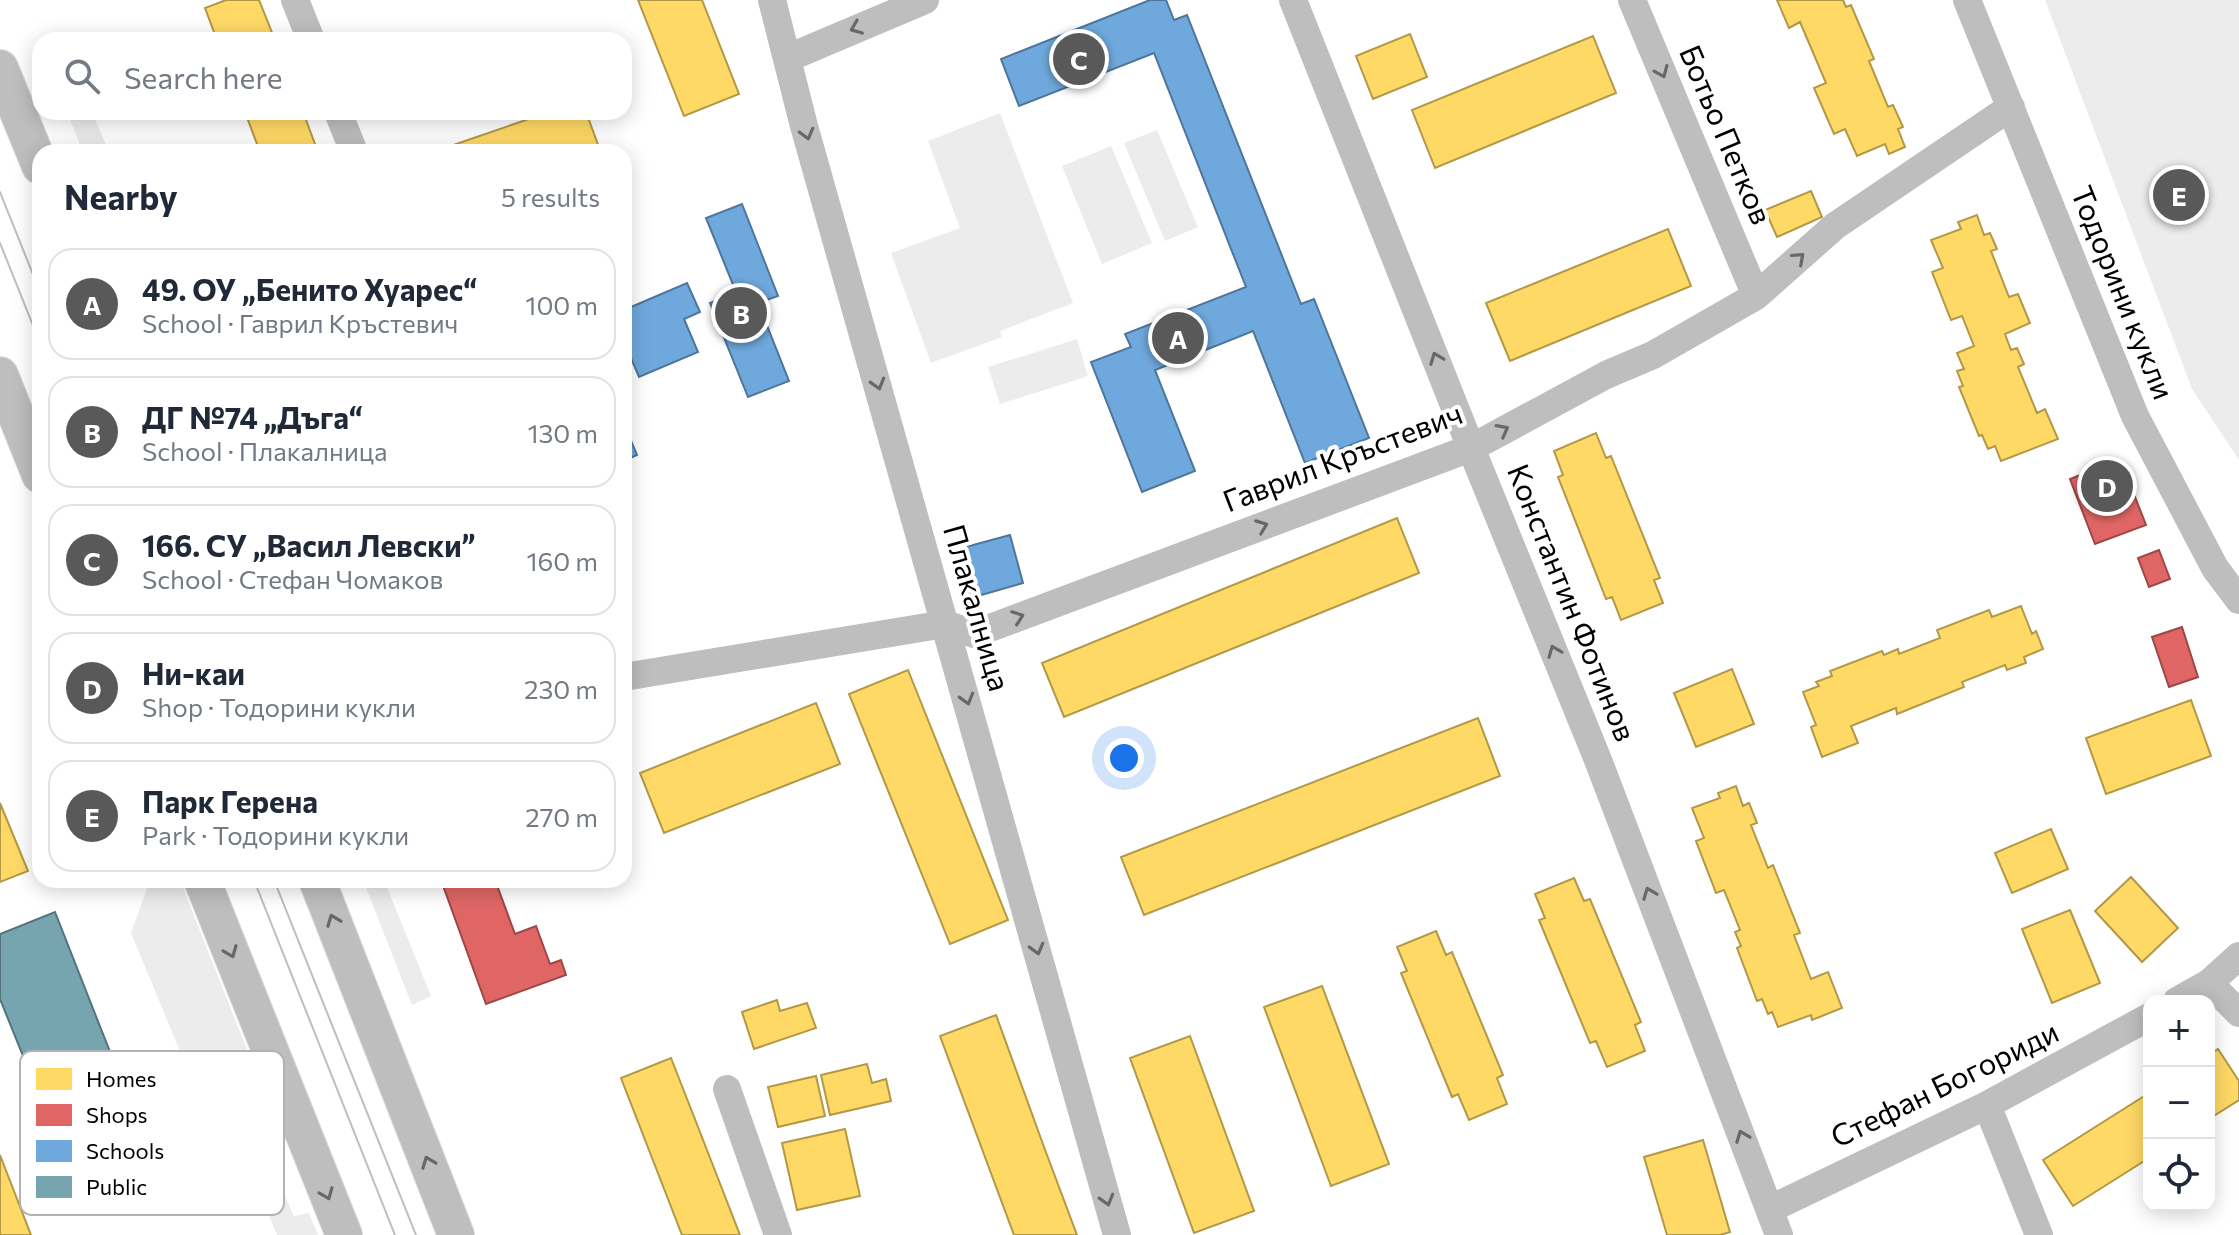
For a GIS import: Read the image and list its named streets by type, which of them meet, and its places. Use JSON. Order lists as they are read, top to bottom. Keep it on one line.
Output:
{"streets":{"street":["Ботьо Петков","Тодорини кукли","Гаврил Кръстевич","Константин Фотинов","Плакалница","Стефан Богориди"]},"crossings":[["Ботьо Петков","Гаврил Кръстевич"],["Тодорини кукли","Гаврил Кръстевич"],["Гаврил Кръстевич","Константин Фотинов"],["Гаврил Кръстевич","Плакалница"],["Константин Фотинов","Стефан Богориди"]],"one_way":["Ботьо Петков","Гаврил Кръстевич","Константин Фотинов","Плакалница"],"legend":["Homes","Shops","Schools","Public"],"page":{"pins":["C","E","B","A","D"],"search":"Search here","heading":["Nearby","5 results"],"list":[{"mark":"A","name":"49. ОУ „Бенито Хуарес“","note":"School · Гаврил Кръстевич","value":"100 m"},{"mark":"B","name":"ДГ №74 „Дъга“","note":"School · Плакалница","value":"130 m"},{"mark":"C","name":"166. СУ „Васил Левски”","note":"School · Стефан Чомаков","value":"160 m"},{"mark":"D","name":"Ни-каи","note":"Shop · Тодорини кукли","value":"230 m"},{"mark":"E","name":"Парк Герена","note":"Park · Тодорини кукли","value":"270 m"}],"map_buttons":["+","−"]}}
